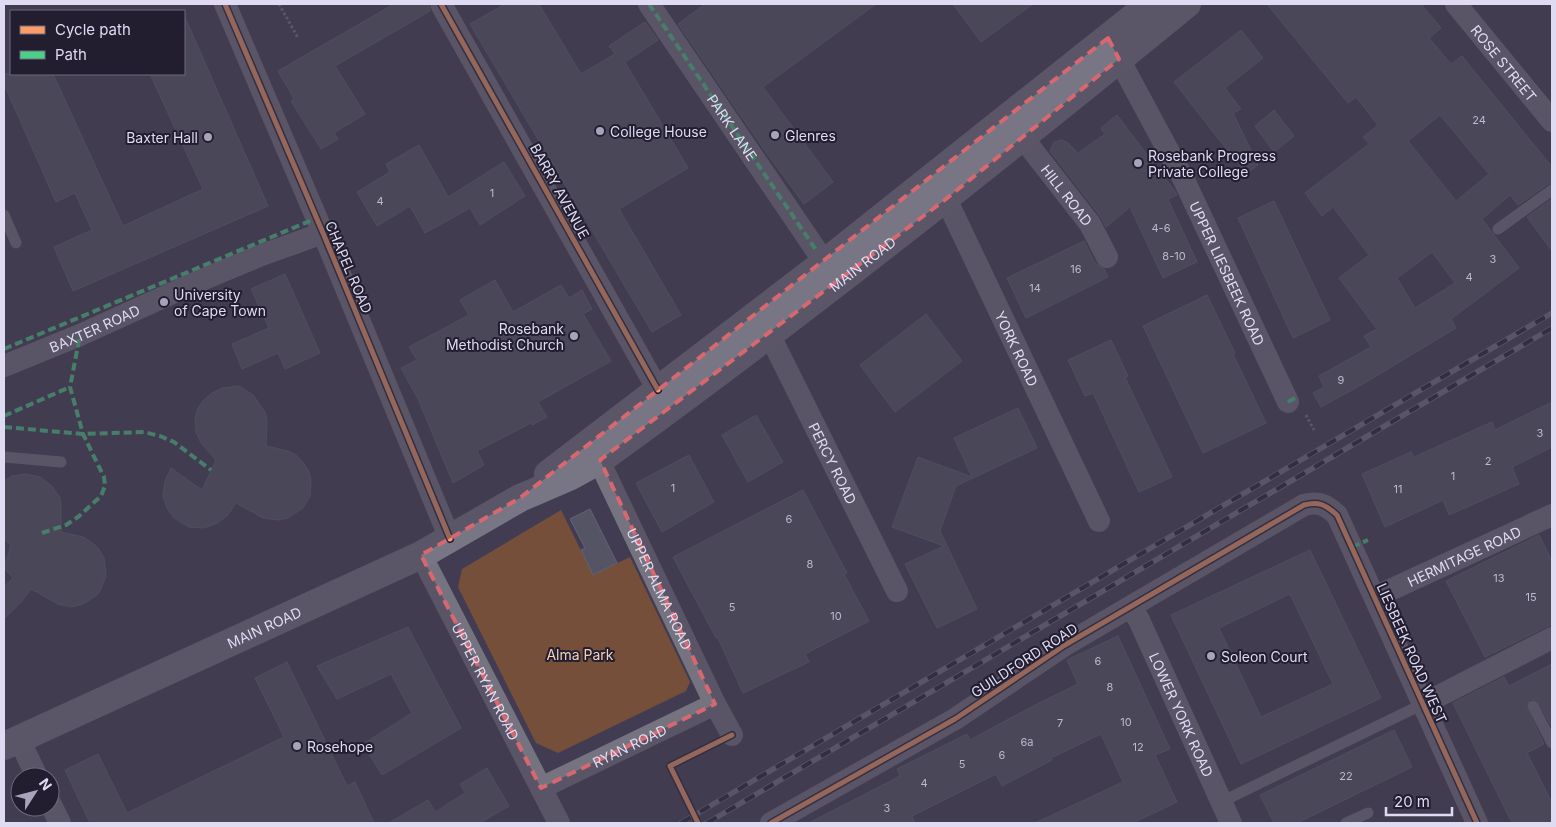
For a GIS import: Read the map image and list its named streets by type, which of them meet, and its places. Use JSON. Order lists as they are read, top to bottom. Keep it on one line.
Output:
{"streets":{"main road":["MAIN ROAD"],"street":["ROSE STREET","PARK LANE","BARRY AVENUE","HILL ROAD","CHAPEL ROAD","UPPER LIESBEEK ROAD","BAXTER ROAD","YORK ROAD","PERCY ROAD","HERMITAGE ROAD","UPPER ALMA ROAD","LIESBEEK ROAD WEST","GUILDFORD ROAD","UPPER RYAN ROAD","LOWER YORK ROAD","RYAN ROAD"]},"crossings":[["BARRY AVENUE","MAIN ROAD"],["HILL ROAD","MAIN ROAD"],["MAIN ROAD","CHAPEL ROAD"],["MAIN ROAD","UPPER LIESBEEK ROAD"],["MAIN ROAD","YORK ROAD"],["MAIN ROAD","PERCY ROAD"],["MAIN ROAD","UPPER ALMA ROAD"],["MAIN ROAD","UPPER RYAN ROAD"],["CHAPEL ROAD","BAXTER ROAD"],["HERMITAGE ROAD","LIESBEEK ROAD WEST"],["UPPER ALMA ROAD","RYAN ROAD"],["LIESBEEK ROAD WEST","GUILDFORD ROAD"],["GUILDFORD ROAD","LOWER YORK ROAD"],["UPPER RYAN ROAD","RYAN ROAD"]],"parks":["Alma Park"],"places":["College House","Glenres","Baxter Hall","Rosebank Progress Private College","University of Cape Town","Rosebank Methodist Church","Soleon Court","Rosehope"],"house_numbers":["24","1","4","4-6","8-10","3","16","4","14","9","3","2","1","1","11","6","8","13","15","5","10","6","8","10","7","6a","12","6","5","22","4","3"],"legend":["Cycle path","Path"],"scale_bar":"20 m","north":"top right"}
